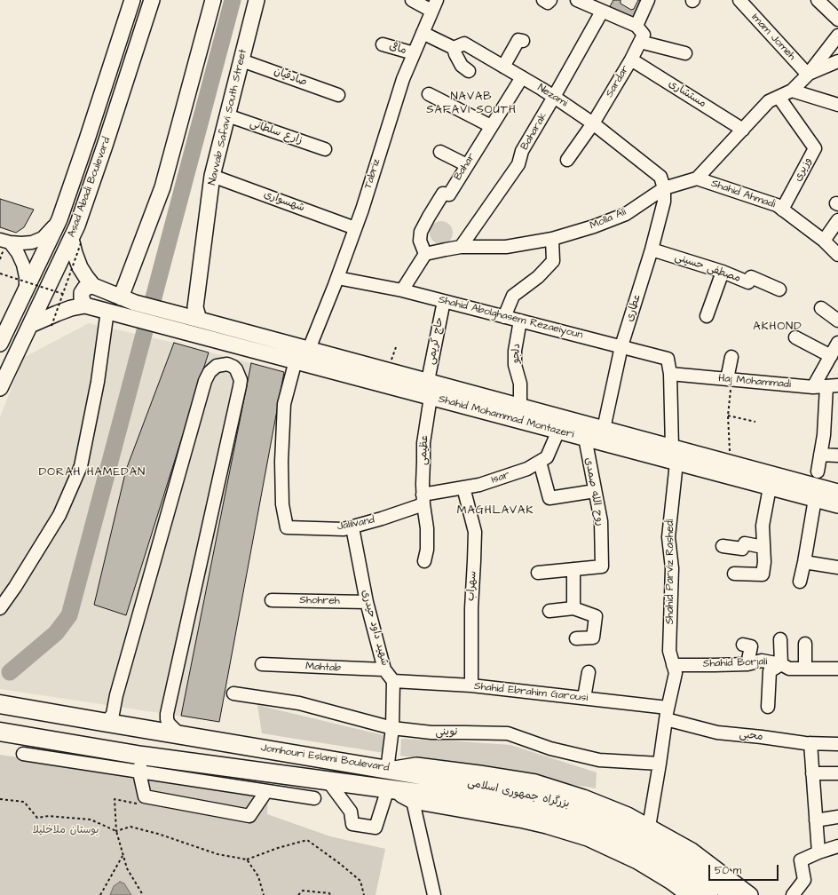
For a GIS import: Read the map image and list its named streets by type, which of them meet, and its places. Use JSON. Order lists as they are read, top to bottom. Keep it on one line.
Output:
{"streets":{"highway":["Jomhouri Eslami Boulevard","بزرگراه جمهوری اسلامی"],"main road":["Navvab Safavi South Street","Asad Abadi Boulevard","Shahid Mohammad Montazeri"],"street":["Imam Jomeh","مافی","صادقیان","Sardar","مستشاری","Nezami","Baharak","زارع سلطانی","Bahar","وزیری","Tabriz","Shahid Ahmadi","شهسواری","Molla Ali","مصطفی حسینی","عطاری","Shahid Abolghasem Rezaeiyoun","حاج کریمی","دلجو","Haj Mohammadi","عظیمی","Isar","روح الله صمدی","Jalilvand","Shahid Parviz Rashedi","سهراب","Shohreh","شهید داود حیدری","Shahid Borjali","Mahtab","Shahid Ebrahim Garousi","نوینی","محبی"]},"crossings":[["مافی","Tabriz"],["صادقیان","Navvab Safavi South Street"],["Sardar","مستشاری"],["Sardar","Nezami"],["Nezami","Baharak"],["Nezami","Bahar"],["Nezami","Molla Ali"],["Nezami","عطاری"],["Navvab Safavi South Street","زارع سلطانی"],["Navvab Safavi South Street","شهسواری"],["Navvab Safavi South Street","Shahid Mohammad Montazeri"],["Baharak","Molla Ali"],["Bahar","Molla Ali"],["وزیری","Shahid Ahmadi"],["Tabriz","شهسواری"],["Tabriz","Shahid Abolghasem Rezaeiyoun"],["Tabriz","Shahid Mohammad Montazeri"],["Shahid Ahmadi","Molla Ali"],["Molla Ali","عطاری"],["مصطفی حسینی","عطاری"],["عطاری","Shahid Abolghasem Rezaeiyoun"],["عطاری","Shahid Mohammad Montazeri"],["Shahid Abolghasem Rezaeiyoun","حاج کریمی"],["Shahid Abolghasem Rezaeiyoun","دلجو"],["Shahid Abolghasem Rezaeiyoun","Haj Mohammadi"],["حاج کریمی","Shahid Mohammad Montazeri"],["دلجو","Shahid Mohammad Montazeri"],["Shahid Mohammad Montazeri","عظیمی"],["Shahid Mohammad Montazeri","Isar"],["Shahid Mohammad Montazeri","روح الله صمدی"],["Shahid Mohammad Montazeri","Jalilvand"],["Shahid Mohammad Montazeri","Shahid Parviz Rashedi"],["عظیمی","Isar"],["عظیمی","Jalilvand"],["Isar","Jalilvand"],["Isar","سهراب"],["Jalilvand","شهید داود حیدری"],["Shahid Parviz Rashedi","Shahid Borjali"],["Shahid Parviz Rashedi","Shahid Ebrahim Garousi"],["Shahid Parviz Rashedi","نوینی"],["Shahid Parviz Rashedi","محبی"],["Shahid Parviz Rashedi","Jomhouri Eslami Boulevard"],["سهراب","Shahid Ebrahim Garousi"],["Shohreh","شهید داود حیدری"],["شهید داود حیدری","Mahtab"],["شهید داود حیدری","Shahid Ebrahim Garousi"],["Shahid Ebrahim Garousi","محبی"],["Jomhouri Eslami Boulevard","بزرگراه جمهوری اسلامی"]],"districts":["NAVAB SAFAVI SOUTH","AKHOND","DORAH HAMEDAN","MAGHLAVAK"],"parks":["بوستان ملاخلیلا"],"scale_bar":"50 m"}
